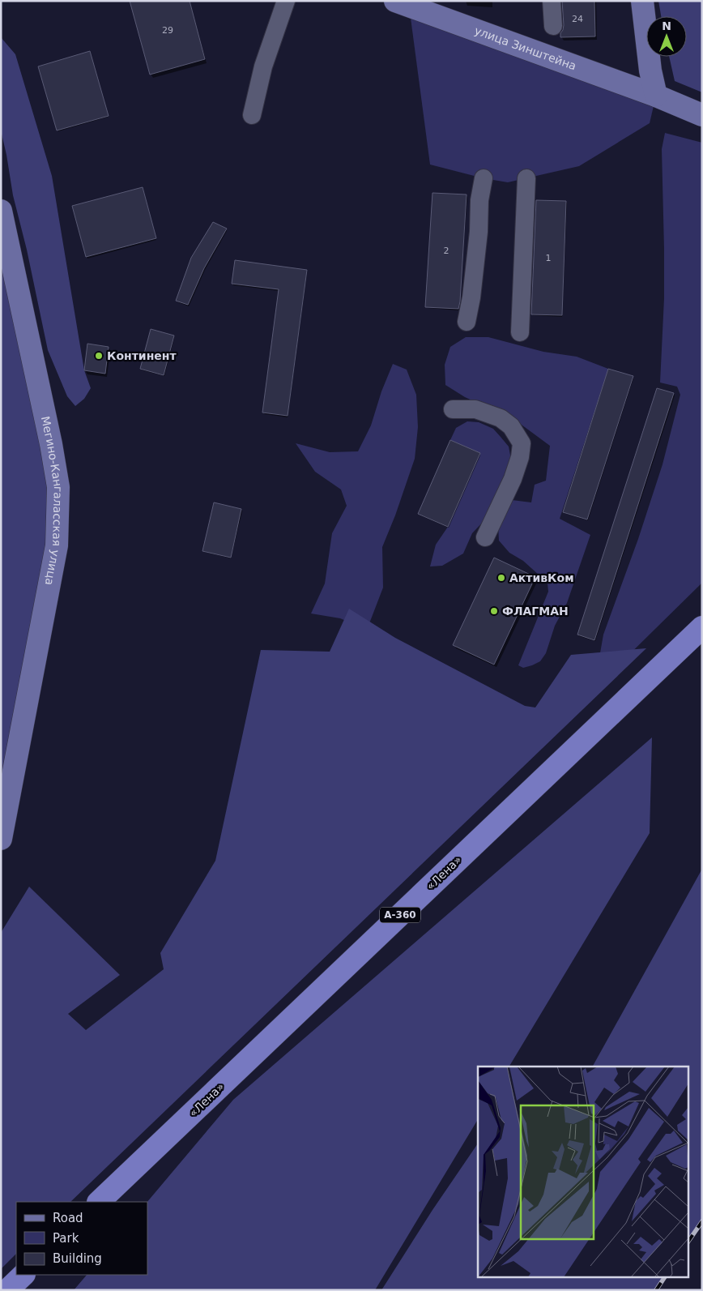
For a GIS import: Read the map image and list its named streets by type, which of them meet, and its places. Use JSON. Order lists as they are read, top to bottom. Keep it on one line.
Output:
{"streets":{"highway":["«Лена»","А-360"],"main road":["улица Зинштейна","Мегино-Кангаласская улица"]},"places":["Континент","АктивКом","ФЛАГМАН"],"house_numbers":["24","29","2","1"],"legend":["Road","Park","Building"],"north":"top"}
